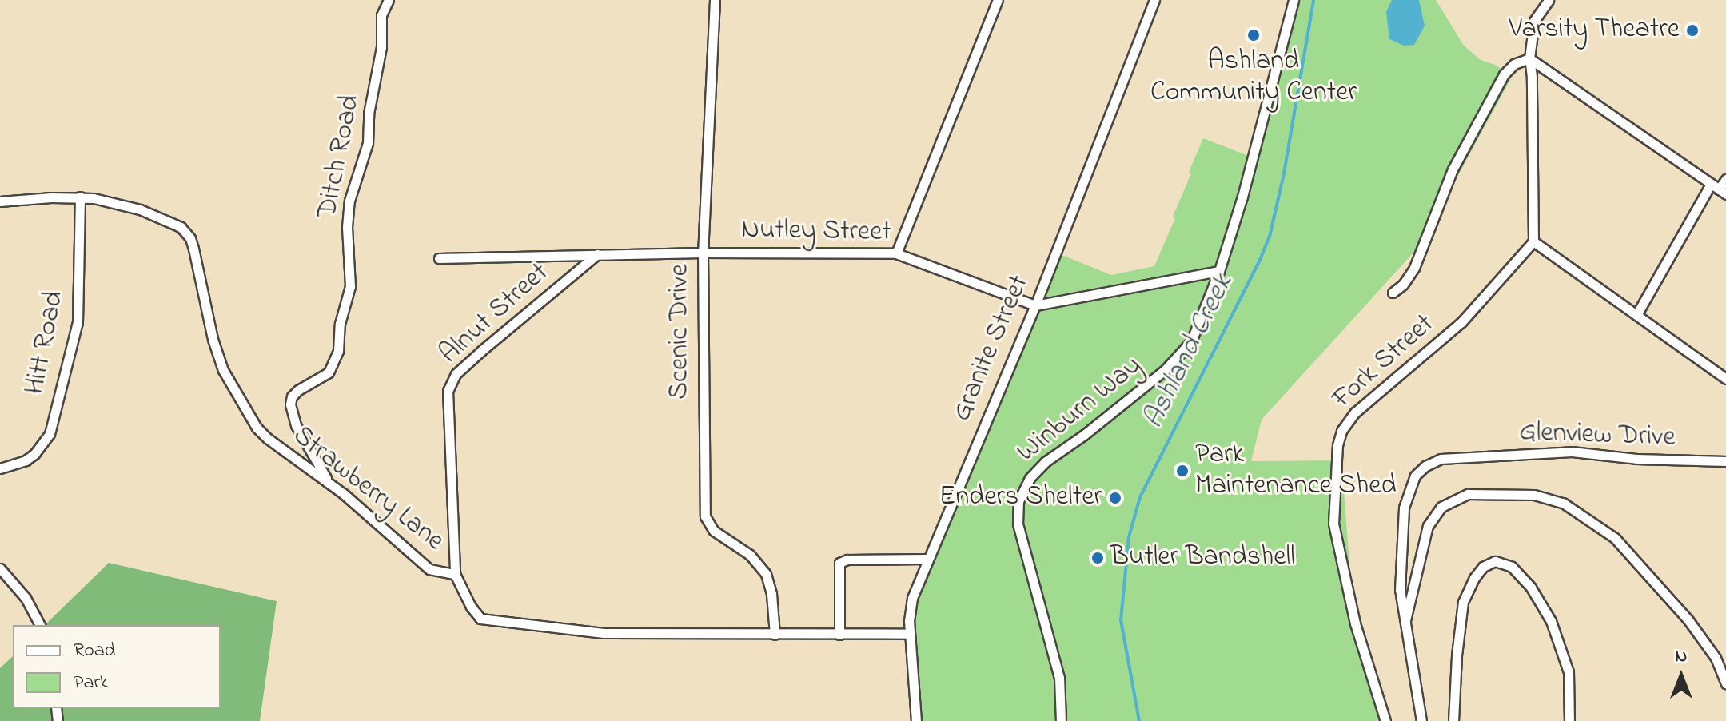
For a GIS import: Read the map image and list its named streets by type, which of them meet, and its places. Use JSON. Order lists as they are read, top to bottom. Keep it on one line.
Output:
{"streets":{"street":["Ditch Road","Nutley Street","Alnut Street","Scenic Drive","Hitt Road","Granite Street","Fork Street","Winburn Way","Glenview Drive","Strawberry Lane"]},"crossings":[["Ditch Road","Strawberry Lane"],["Nutley Street","Alnut Street"],["Nutley Street","Scenic Drive"],["Nutley Street","Granite Street"],["Alnut Street","Strawberry Lane"],["Scenic Drive","Strawberry Lane"],["Hitt Road","Strawberry Lane"],["Granite Street","Strawberry Lane"]],"water":["Ashland Creek"],"places":["Varsity Theatre","Ashland Community Center","Park Maintenance Shed","Enders Shelter","Butler Bandshell"],"legend":["Road","Park"],"north":"top"}
